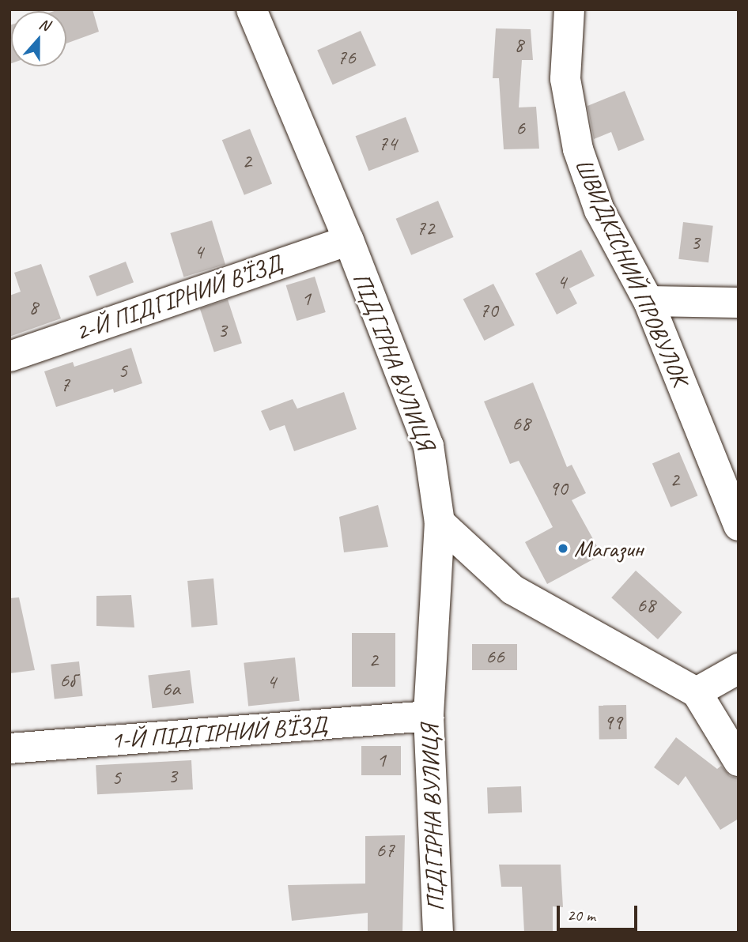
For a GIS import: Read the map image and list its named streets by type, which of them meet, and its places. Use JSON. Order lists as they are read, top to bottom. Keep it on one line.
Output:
{"streets":{"street":["ШВИДКІСНИЙ ПРОВУЛОК","2-Й ПІДГІРНИЙ В’ЇЗД","ПІДГІРНА ВУЛИЦЯ","1-Й ПІДГІРНИЙ В’ЇЗД"]},"crossings":[["2-Й ПІДГІРНИЙ В’ЇЗД","ПІДГІРНА ВУЛИЦЯ"],["ПІДГІРНА ВУЛИЦЯ","1-Й ПІДГІРНИЙ В’ЇЗД"]],"places":["Магазин"],"house_numbers":["8","76","6","74","2","72","3","4","4","1","8","70","3","5","7","68","2","90","68","66","2","6б","4","6а","99","1","3","5","67"],"scale_bar":"20 m","north":"top"}
